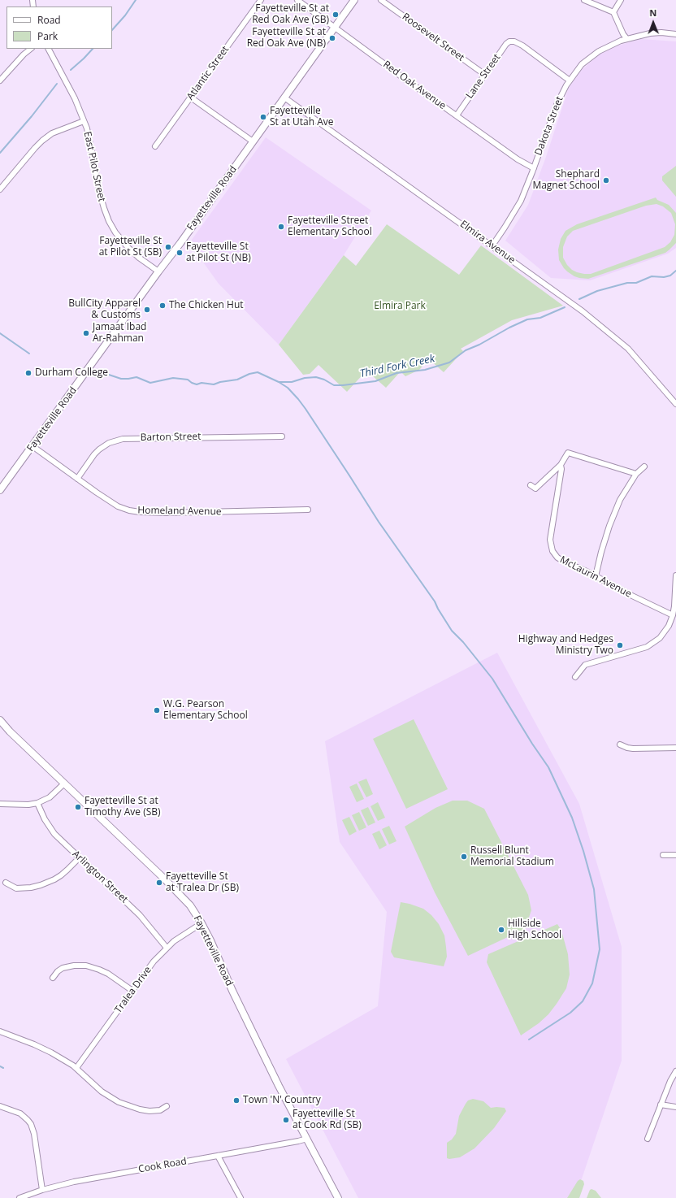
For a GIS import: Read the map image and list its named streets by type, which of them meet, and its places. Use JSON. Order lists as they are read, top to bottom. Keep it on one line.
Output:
{"streets":{"main road":["Fayetteville Road"],"street":["Roosevelt Street","Atlantic Street","Lane Street","Red Oak Avenue","Dakota Street","East Pilot Street","Elmira Avenue","Barton Street","Homeland Avenue","McLaurin Avenue","Arlington Street","Tralea Drive","Cook Road"]},"crossings":[["Roosevelt Street","Lane Street"],["Lane Street","Red Oak Avenue"],["Lane Street","Dakota Street"],["Red Oak Avenue","Dakota Street"],["Red Oak Avenue","Fayetteville Road"],["Dakota Street","Elmira Avenue"],["East Pilot Street","Fayetteville Road"],["Fayetteville Road","Elmira Avenue"],["Fayetteville Road","Homeland Avenue"],["Fayetteville Road","Tralea Drive"],["Fayetteville Road","Cook Road"],["Barton Street","Homeland Avenue"],["Arlington Street","Tralea Drive"]],"water":["Third Fork Creek"],"parks":["Elmira Park"],"places":["Fayetteville St at Red Oak Ave (SB)","Fayetteville St at Red Oak Ave (NB)","Fayetteville St at Utah Ave","Shephard Magnet School","Fayetteville Street Elementary School","Fayetteville St at Pilot St (SB)","Fayetteville St at Pilot St (NB)","The Chicken Hut","BullCity Apparel & Customs","Jamaat Ibad Ar-Rahman","Durham College","Highway and Hedges Ministry Two","W.G. Pearson Elementary School","Fayetteville St at Timothy Ave (SB)","Russell Blunt Memorial Stadium","Fayetteville St at Tralea Dr (SB)","Hillside High School","Town 'N' Country","Fayetteville St at Cook Rd (SB)"],"legend":["Road","Park"],"north":"top"}
